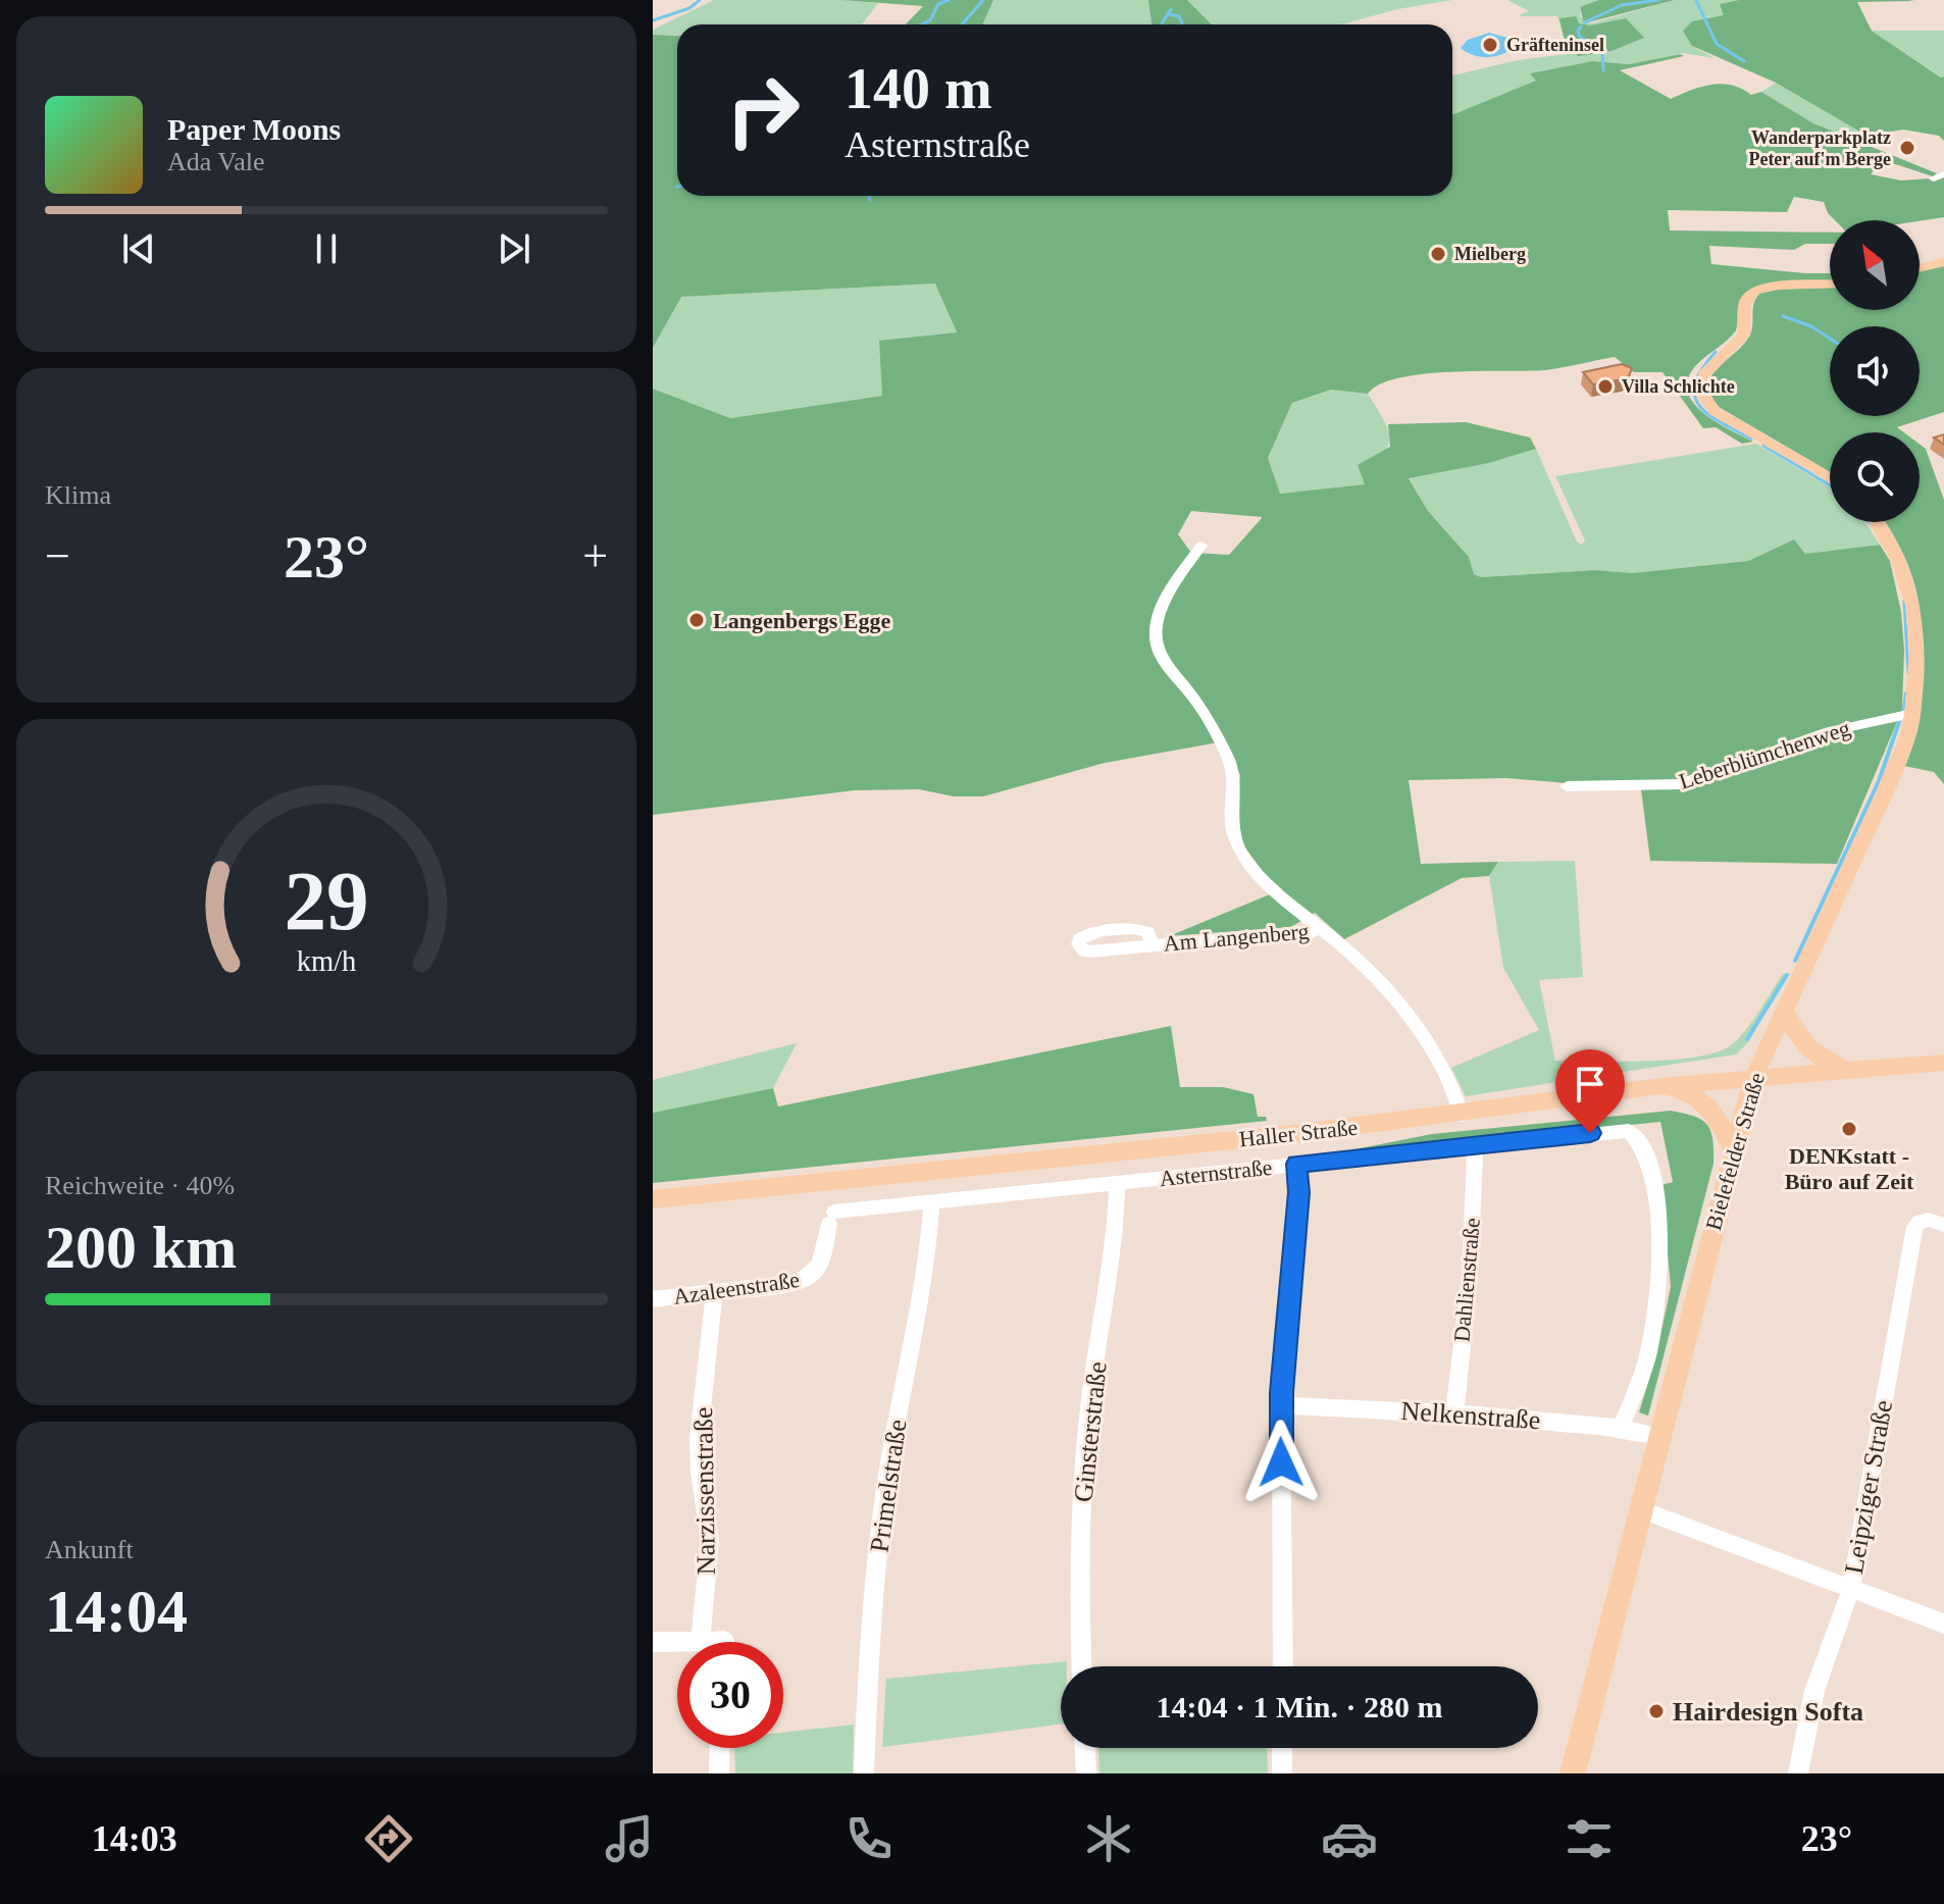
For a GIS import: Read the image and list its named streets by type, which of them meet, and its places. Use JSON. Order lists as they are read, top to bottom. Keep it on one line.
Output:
{"streets":{"main road":["Haller Straße","Bielefelder Straße"],"street":["Leberblümchenweg","Am Langenberg","Asternstraße","Dahlienstraße","Azaleenstraße","Nelkenstraße","Ginsterstraße","Primelstraße","Leipziger Straße","Narzissenstraße"]},"crossings":[["Leberblümchenweg","Bielefelder Straße"],["Am Langenberg","Haller Straße"],["Haller Straße","Bielefelder Straße"],["Bielefelder Straße","Nelkenstraße"],["Asternstraße","Dahlienstraße"],["Asternstraße","Azaleenstraße"],["Asternstraße","Nelkenstraße"],["Asternstraße","Ginsterstraße"],["Asternstraße","Primelstraße"],["Dahlienstraße","Nelkenstraße"],["Azaleenstraße","Narzissenstraße"]],"places":["Gräfteninsel","Wanderparkplatz Peter auf'm Berge","Mielberg","Villa Schlichte","Langenbergs Egge","DENKstatt - Büro auf Zeit","Hairdesign Softa"],"north":"top left","page":{"turn":["140 m","Asternstraße"],"song":["Paper Moons","Ada Vale"],"tile":["Klima",["Reichweite · 40%","200 km"],["Ankunft","14:04"]],"heat":["−","23°","+"],"limit":"30","trip":"14:04 · 1 Min. · 280 m","tabs":["14:03","23°"],"gauge":["29","km/h"]}}
